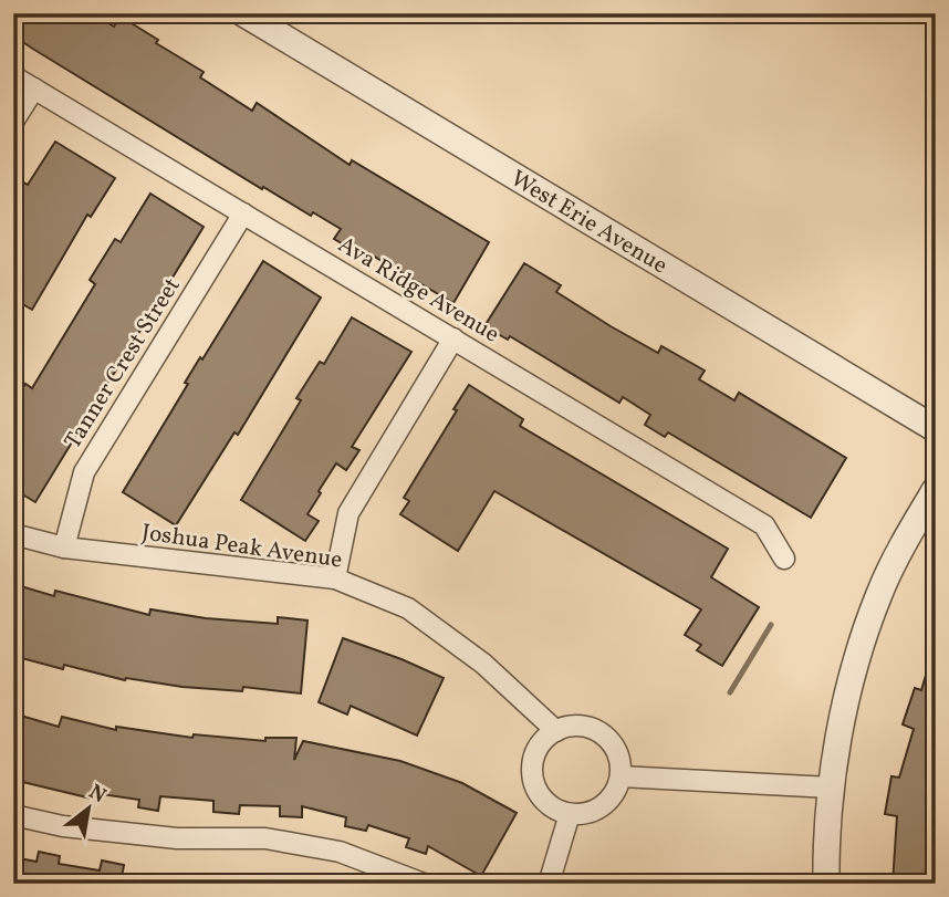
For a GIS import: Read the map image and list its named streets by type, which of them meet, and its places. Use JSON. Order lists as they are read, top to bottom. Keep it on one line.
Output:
{"streets":{"street":["West Erie Avenue","Ava Ridge Avenue","Tanner Crest Street","Joshua Peak Avenue"]},"crossings":[["Ava Ridge Avenue","Tanner Crest Street"],["Tanner Crest Street","Joshua Peak Avenue"]],"north":"top right"}
